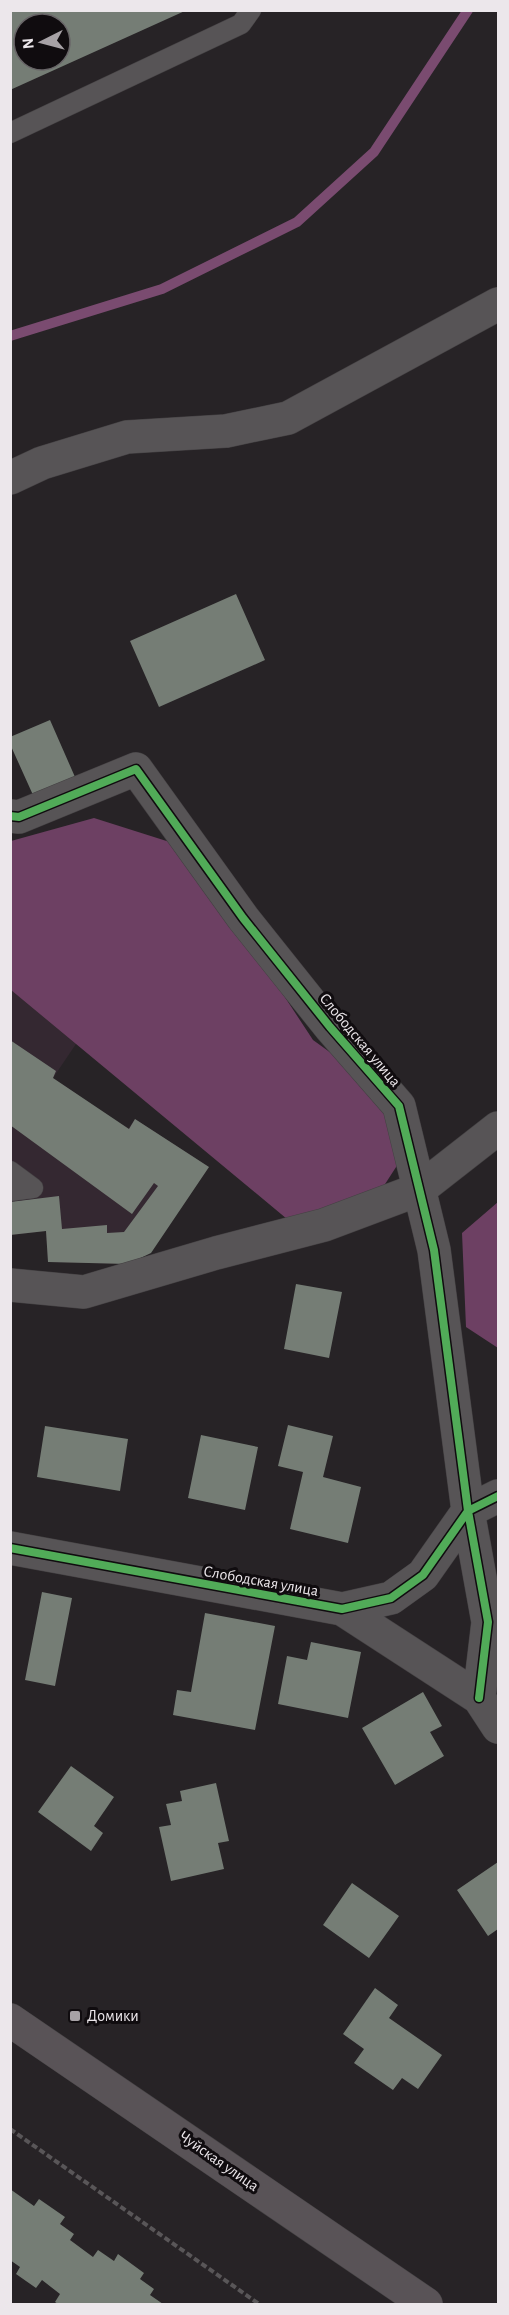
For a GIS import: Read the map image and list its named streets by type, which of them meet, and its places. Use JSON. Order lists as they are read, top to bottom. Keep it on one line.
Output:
{"streets":{"street":["Слободская улица","Чуйская улица"]},"places":{"transit":["Домики"]},"north":"left"}
